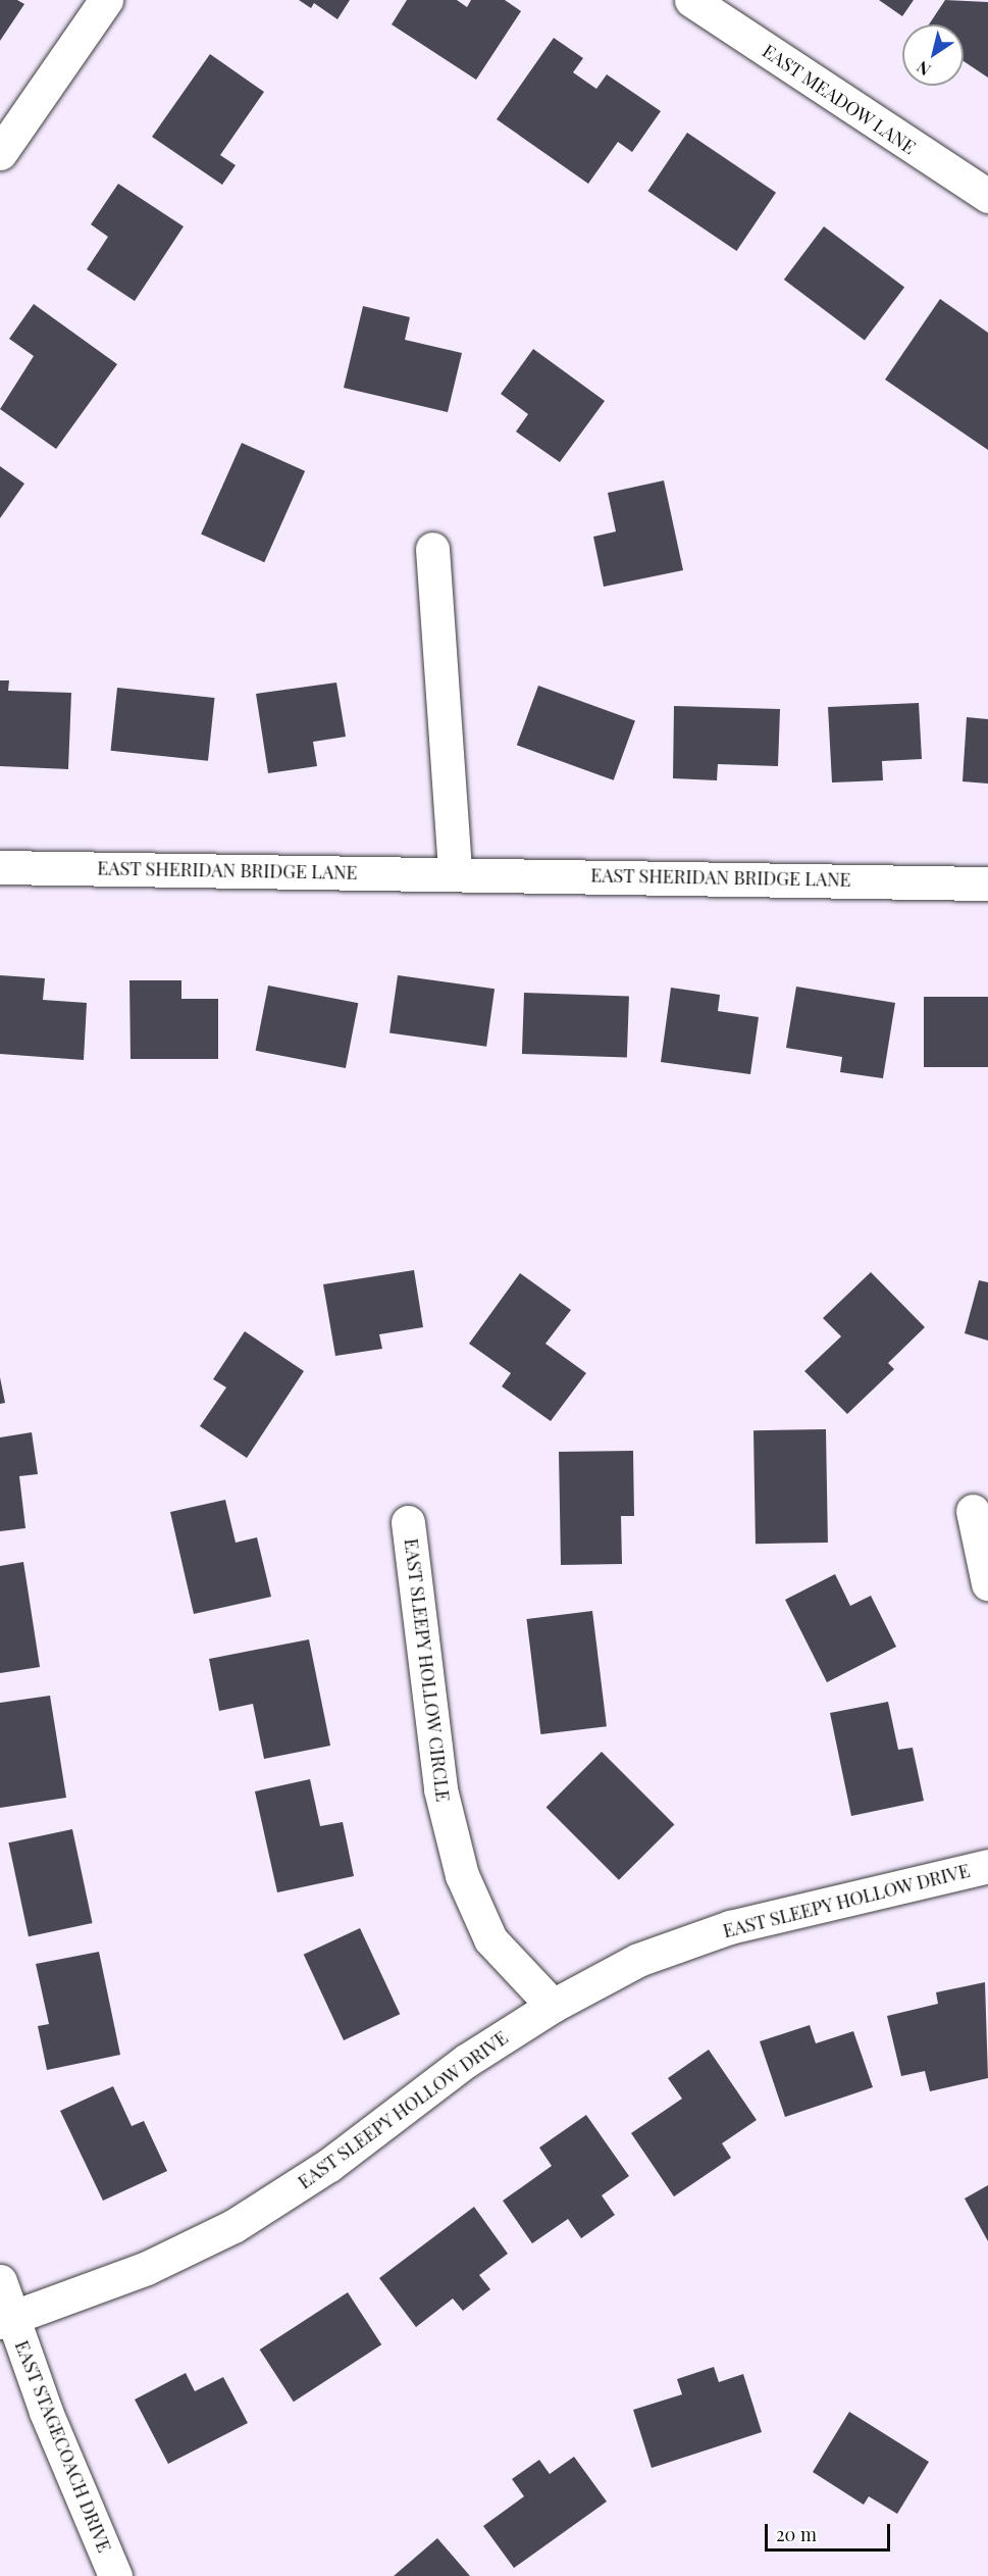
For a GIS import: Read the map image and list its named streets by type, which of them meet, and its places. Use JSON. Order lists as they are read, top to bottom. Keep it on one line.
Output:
{"streets":{"street":["EAST MEADOW LANE","EAST SHERIDAN BRIDGE LANE","EAST SLEEPY HOLLOW CIRCLE","EAST SLEEPY HOLLOW DRIVE","EAST STAGECOACH DRIVE"]},"crossings":[["EAST SLEEPY HOLLOW CIRCLE","EAST SLEEPY HOLLOW DRIVE"],["EAST SLEEPY HOLLOW DRIVE","EAST STAGECOACH DRIVE"]],"scale_bar":"20 m","north":"bottom left"}
